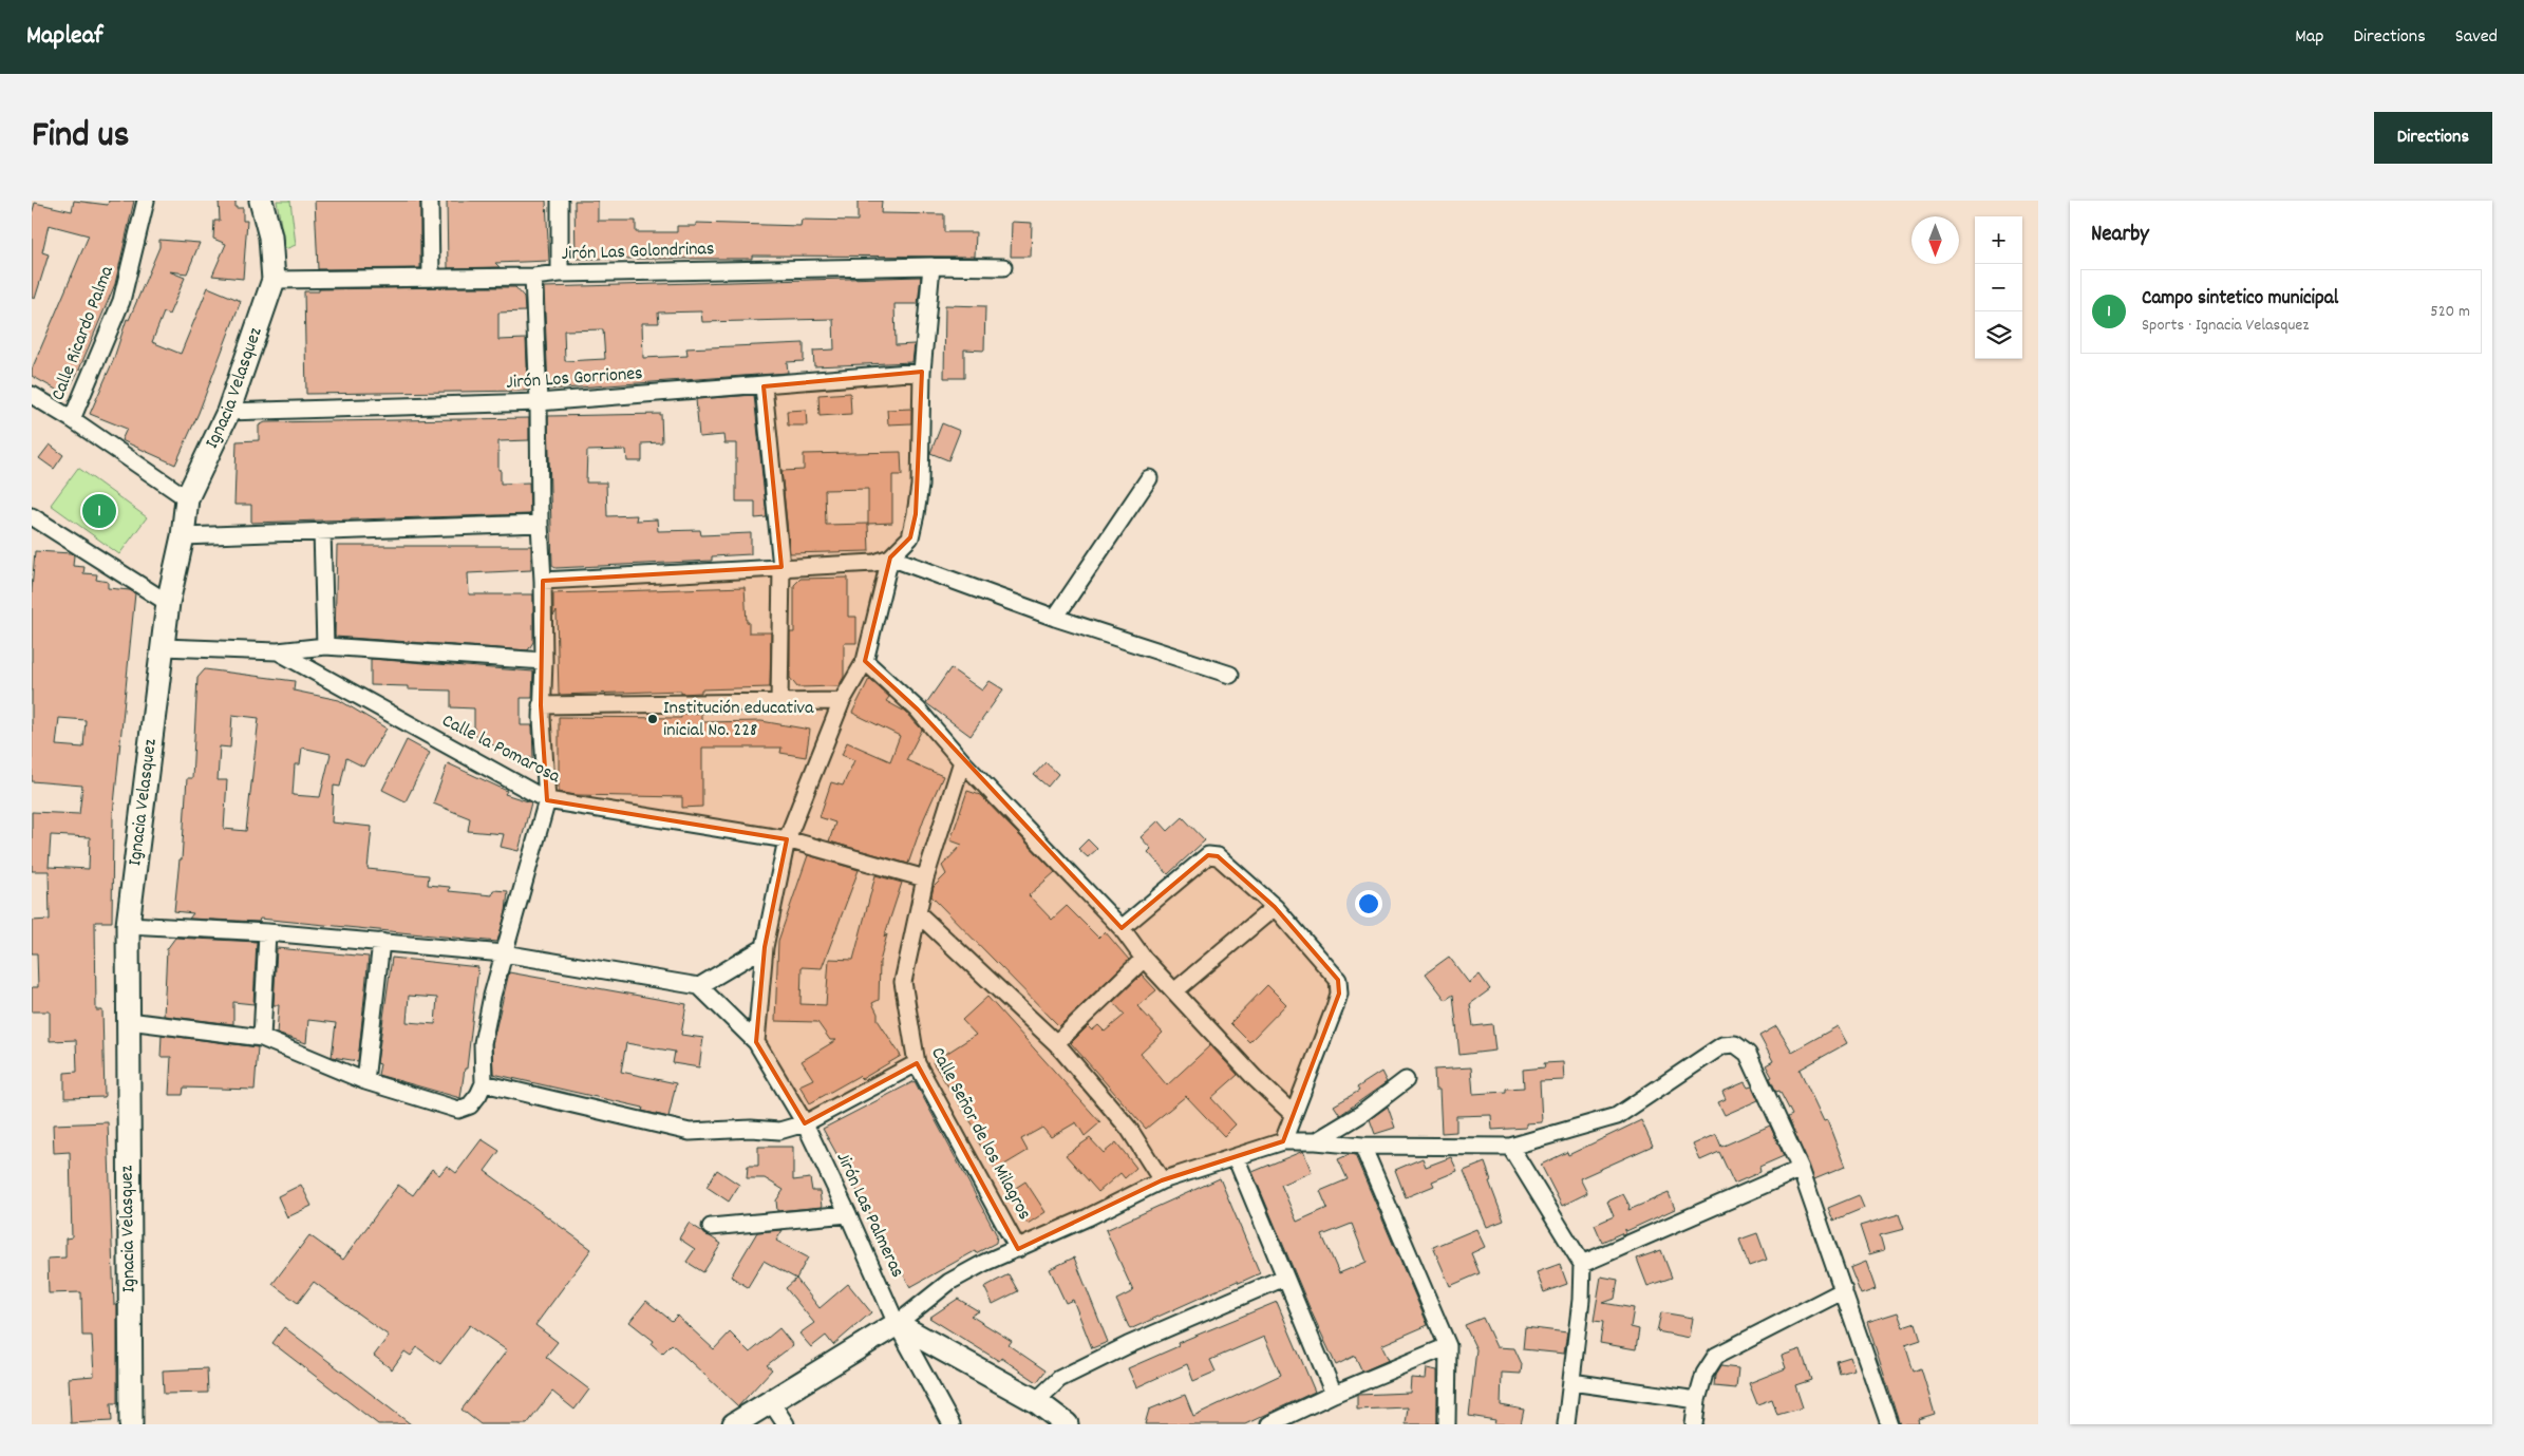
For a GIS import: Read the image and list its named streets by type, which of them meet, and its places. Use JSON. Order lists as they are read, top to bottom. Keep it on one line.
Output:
{"streets":{"main road":["Ignacia Velasquez"],"street":["Jirón Las Golondrinas","Calle Ricardo Palma","Jirón Los Gorriones","Calle la Pomarosa","Calle Señor de los Milagros","Jirón Las Palmeras"]},"crossings":[["Jirón Las Golondrinas","Ignacia Velasquez"],["Jirón Los Gorriones","Ignacia Velasquez"],["Calle la Pomarosa","Calle Señor de los Milagros"]],"places":["Institución educativa inicial No. 228"],"north":"bottom","page":{"header":"Mapleaf","nav":["Map","Directions","Saved"],"title":"Find us","buttons":"Directions","heading":"Nearby","map_buttons":["+","−"],"list":[{"mark":"1","name":"Campo sintetico municipal","note":"Sports · Ignacia Velasquez","value":"520 m"}],"pins":"1"}}
